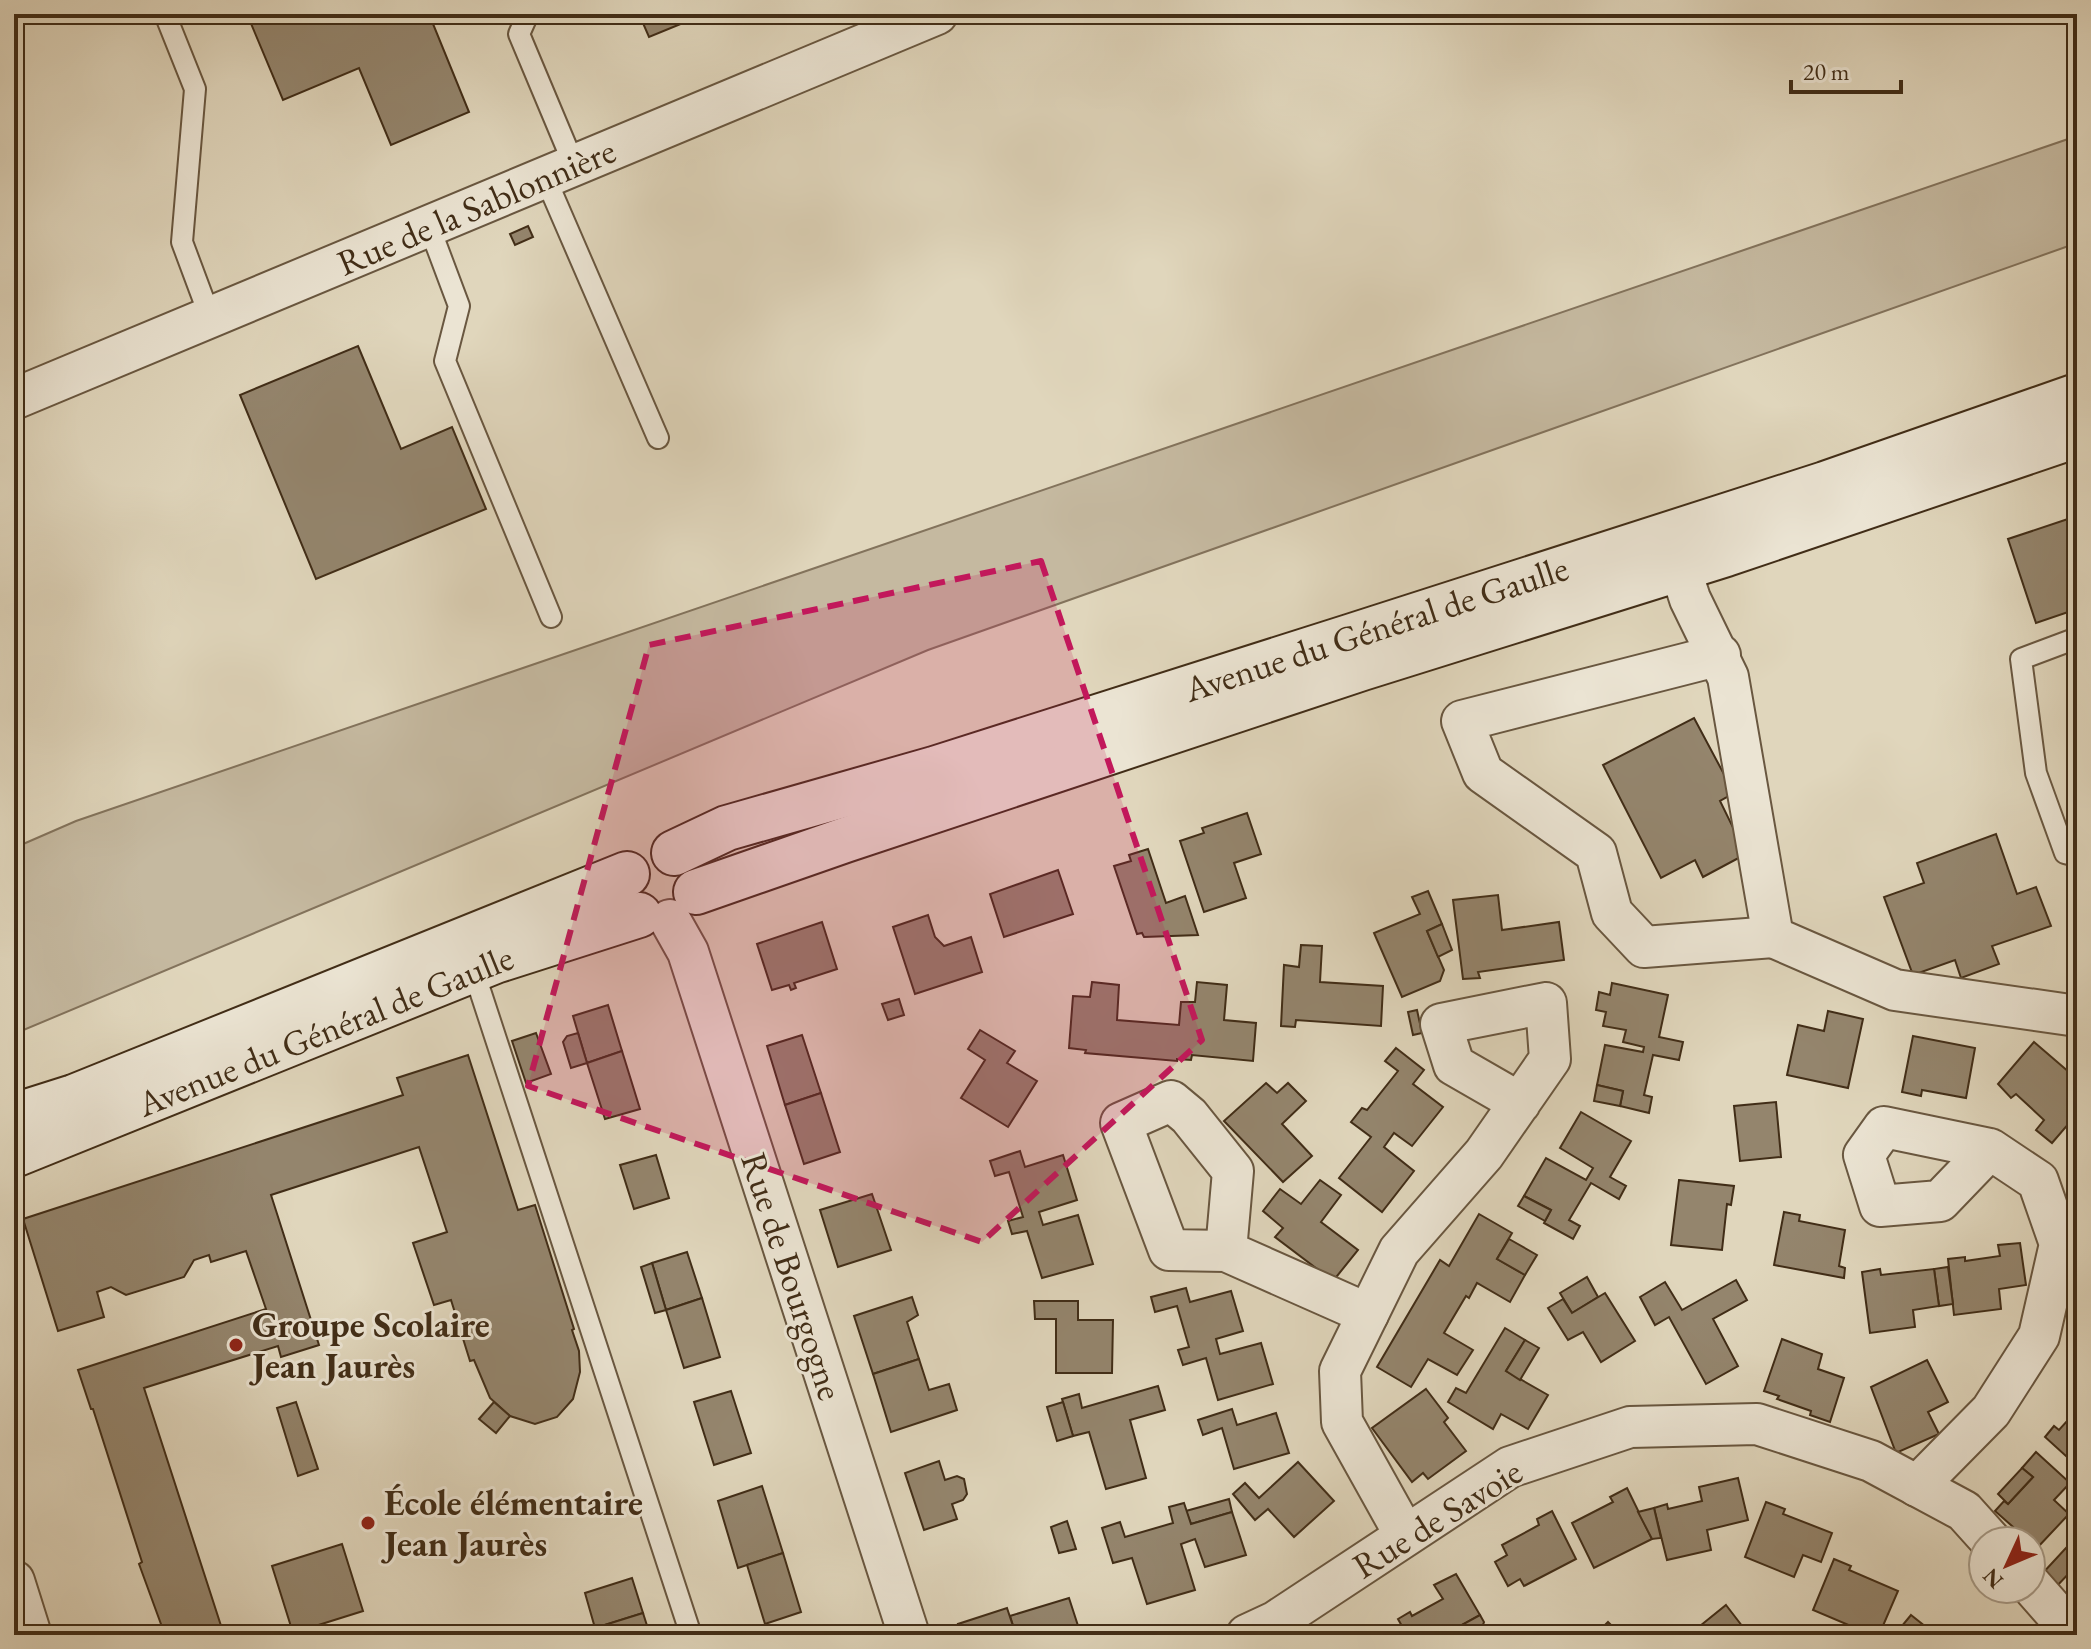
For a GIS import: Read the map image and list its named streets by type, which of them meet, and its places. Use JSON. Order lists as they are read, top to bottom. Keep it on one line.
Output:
{"streets":{"main road":["Avenue du Général de Gaulle"],"street":["Rue de la Sablonnière","Rue de Bourgogne","Rue de Savoie"]},"crossings":[["Avenue du Général de Gaulle","Rue de Bourgogne"]],"places":["Groupe Scolaire Jean Jaurès","École élémentaire Jean Jaurès"],"scale_bar":"20 m","north":"bottom left"}
